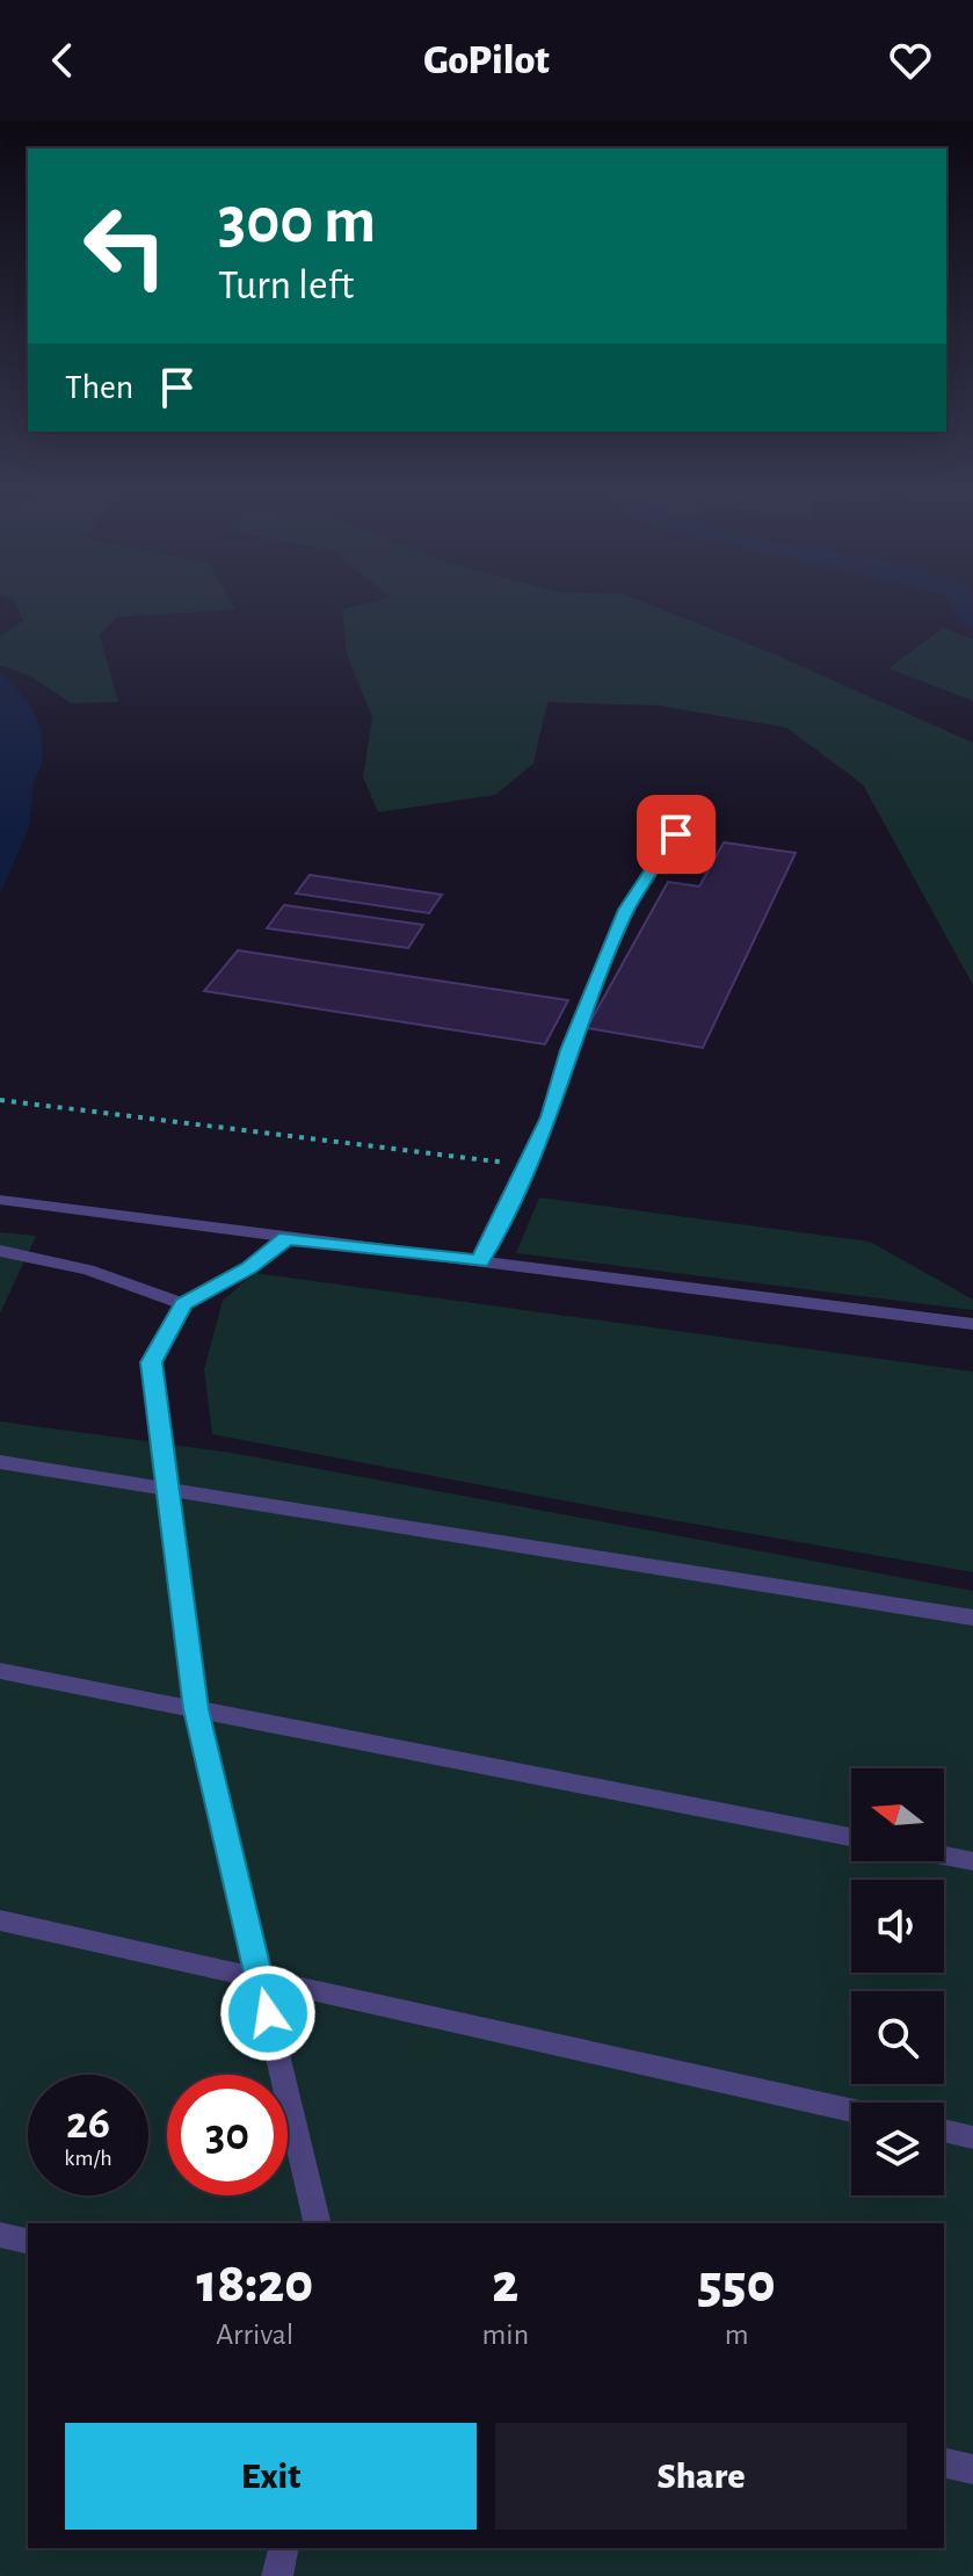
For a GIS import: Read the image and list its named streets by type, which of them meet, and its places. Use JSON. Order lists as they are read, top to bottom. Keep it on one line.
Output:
{"north":"left","page":{"header":"GoPilot","turn":["300 m","Turn left"],"then":"Then","speed":"26 km/h","limit":"30","eta":["18:20","Arrival","2","min","550","m"],"buttons":["Exit","Share"]}}
